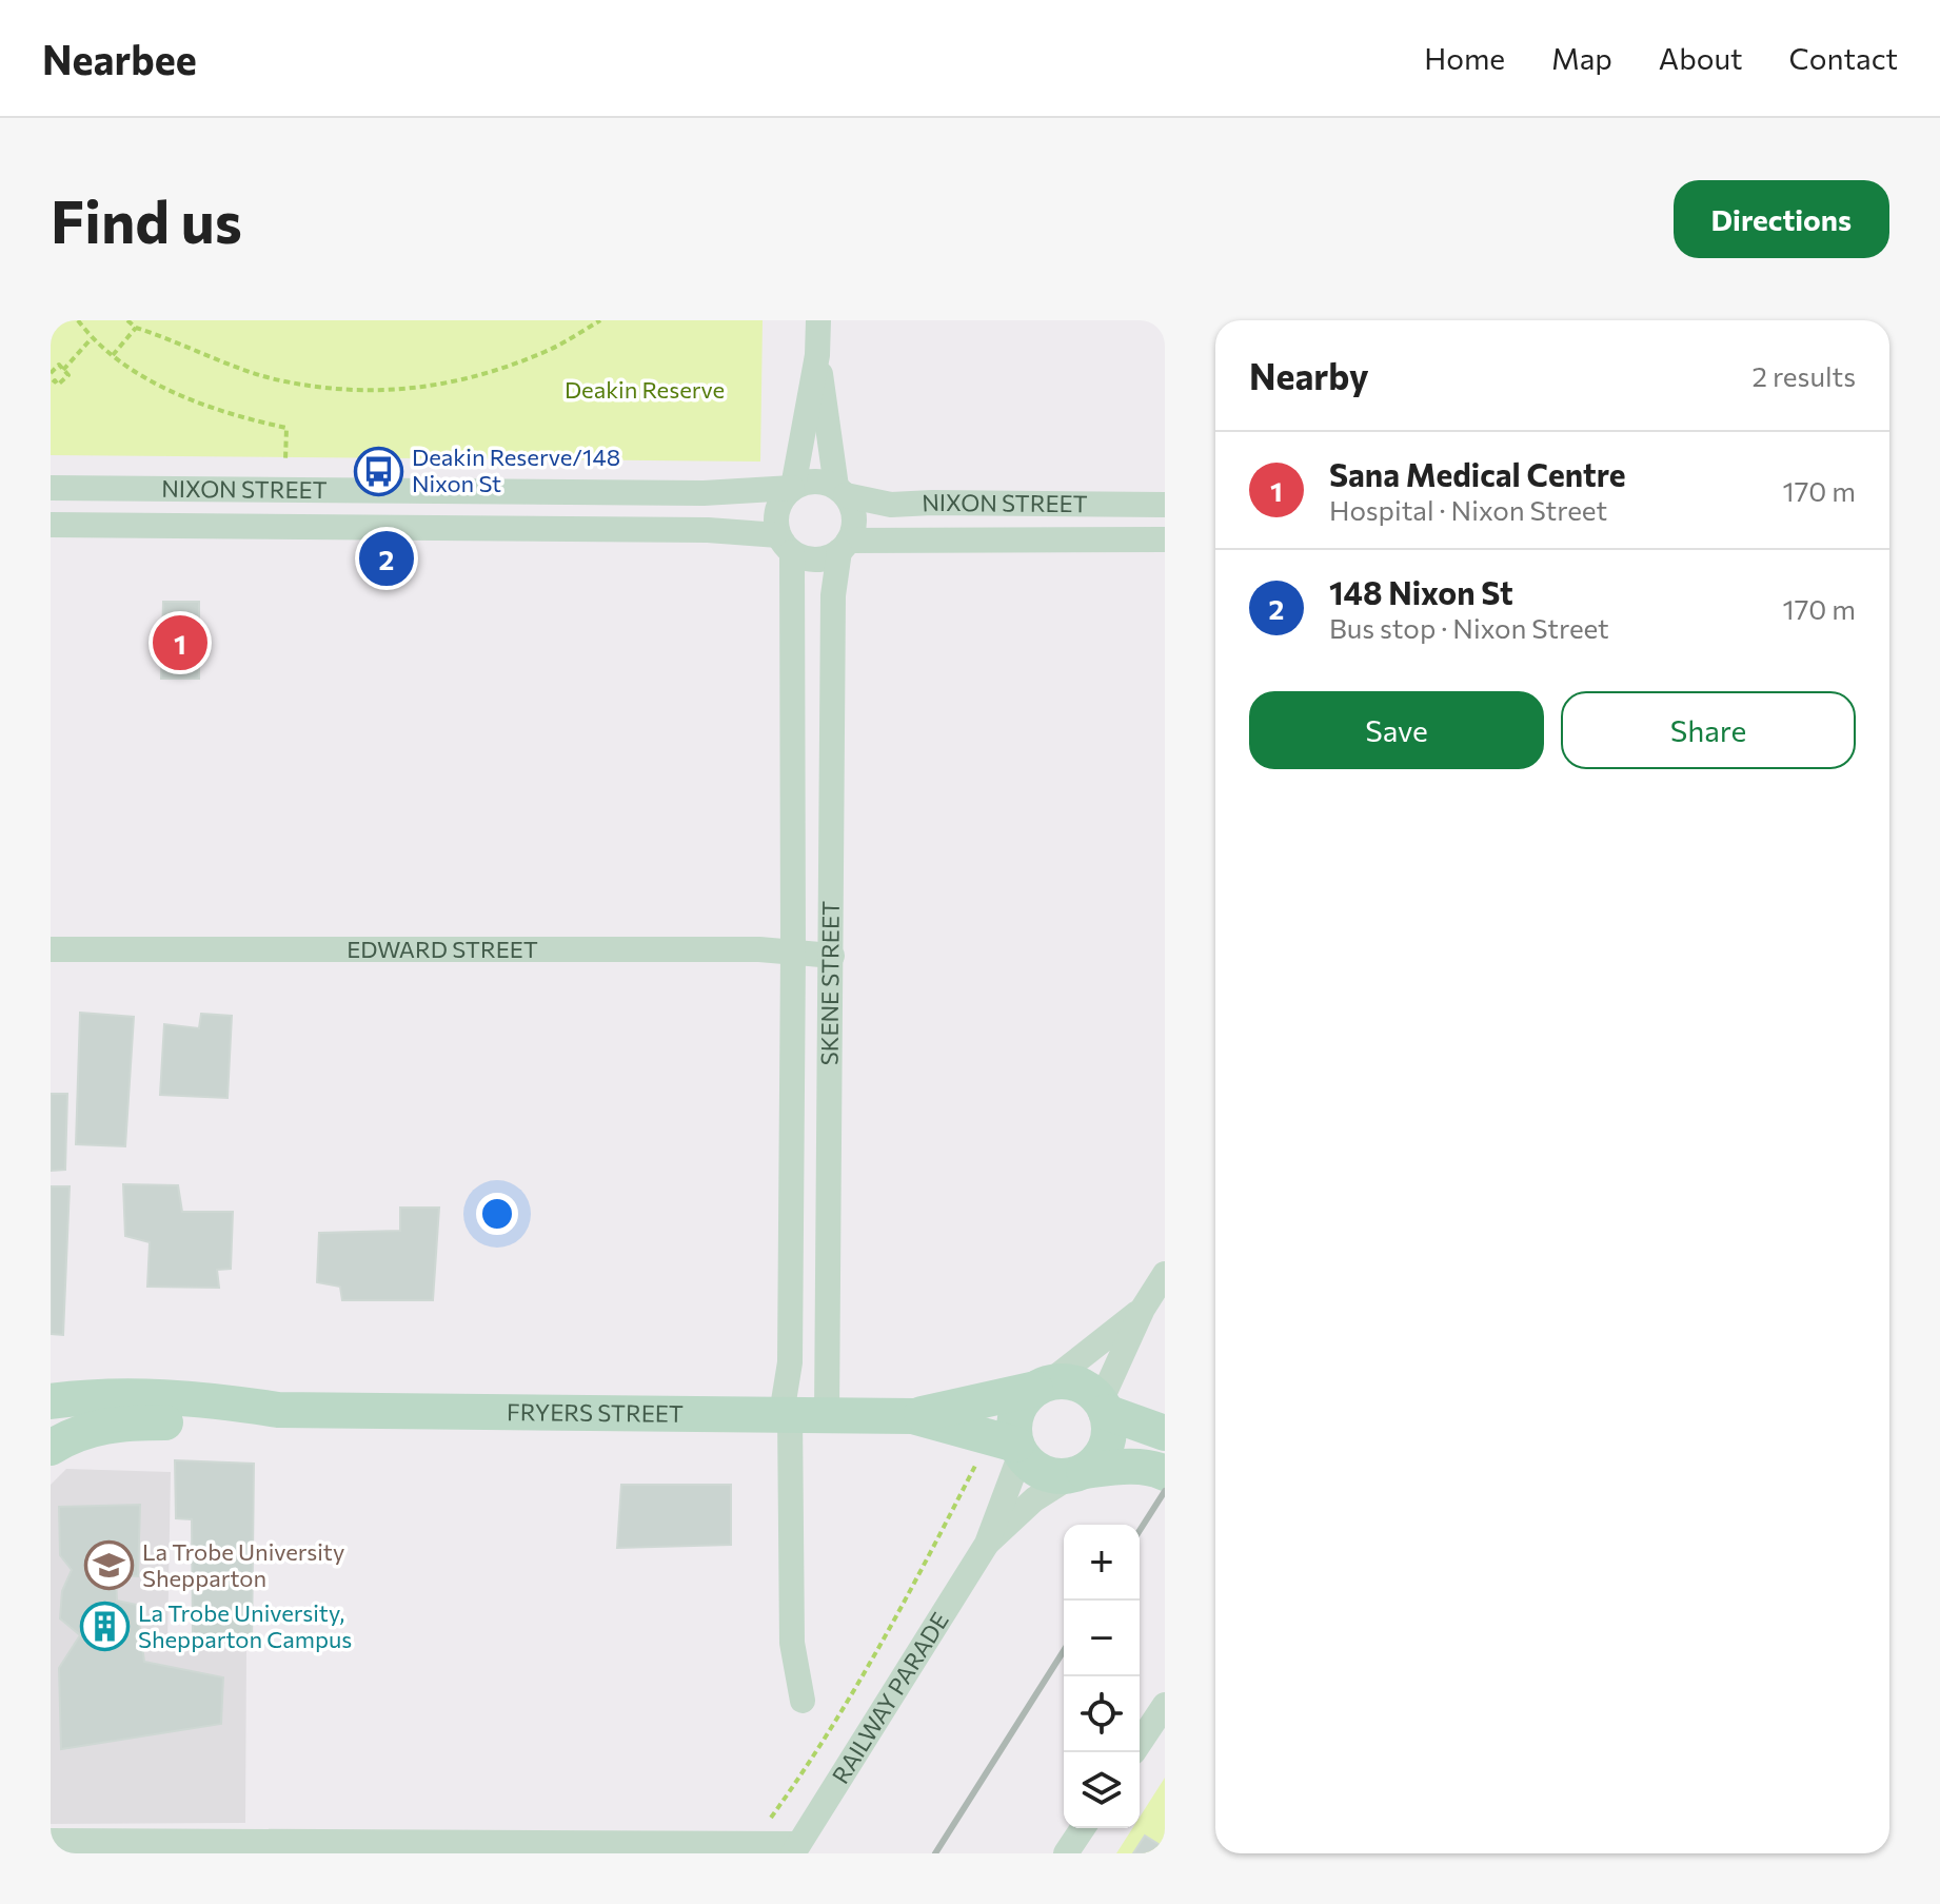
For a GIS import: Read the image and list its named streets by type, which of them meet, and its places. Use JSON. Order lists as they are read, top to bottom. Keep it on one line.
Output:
{"streets":{"street":["NIXON STREET","EDWARD STREET","SKENE STREET","FRYERS STREET","RAILWAY PARADE"]},"crossings":[["NIXON STREET","SKENE STREET"],["EDWARD STREET","SKENE STREET"],["SKENE STREET","FRYERS STREET"],["FRYERS STREET","RAILWAY PARADE"]],"parks":["Deakin Reserve"],"places":{"bus stop":["Deakin Reserve/148 Nixon St"],"school or university":["La Trobe University Shepparton"],"building":["La Trobe University, Shepparton Campus"]},"page":{"header":"Nearbee","nav":["Home","Map","About","Contact"],"buttons":["Directions",["Save","Share"]],"title":"Find us","heading":["Nearby","2 results"],"list":[{"mark":"1","name":"Sana Medical Centre","note":"Hospital · Nixon Street","value":"170 m"},{"mark":"2","name":"148 Nixon St","note":"Bus stop · Nixon Street","value":"170 m"}],"pins":["2","1"],"map_buttons":["+","−"]}}
